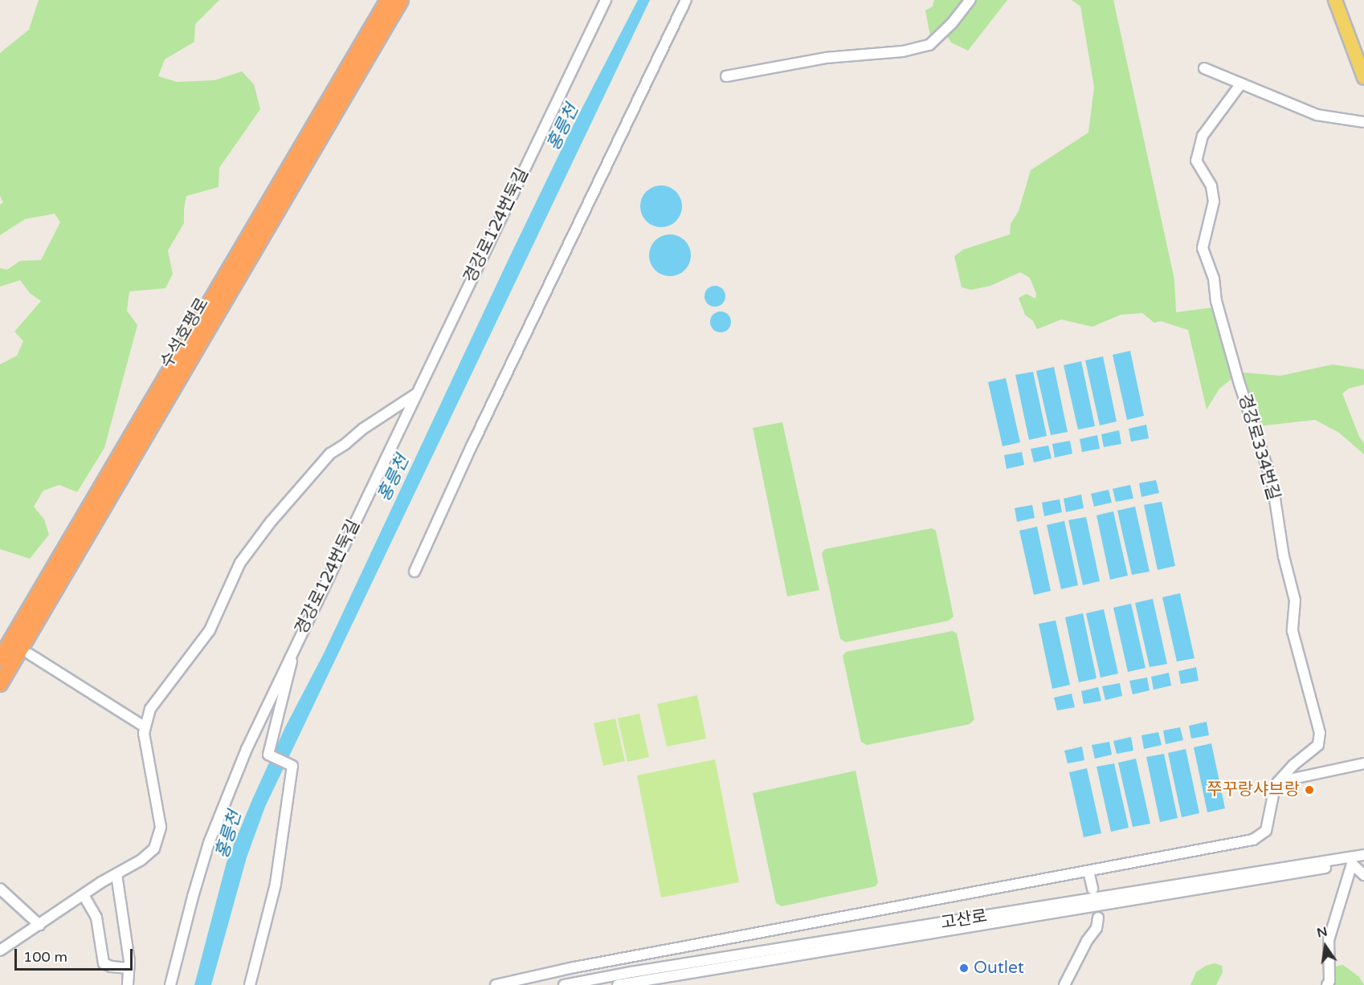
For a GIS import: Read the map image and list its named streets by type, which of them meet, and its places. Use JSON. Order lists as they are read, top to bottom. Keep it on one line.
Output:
{"streets":{"highway":["수석호평로"],"street":["경강로124번둑길","경강로334번길","고산로"]},"water":["홍릉천"],"places":["쭈꾸랑샤브랑","Outlet"],"scale_bar":"100 m","north":"top"}
